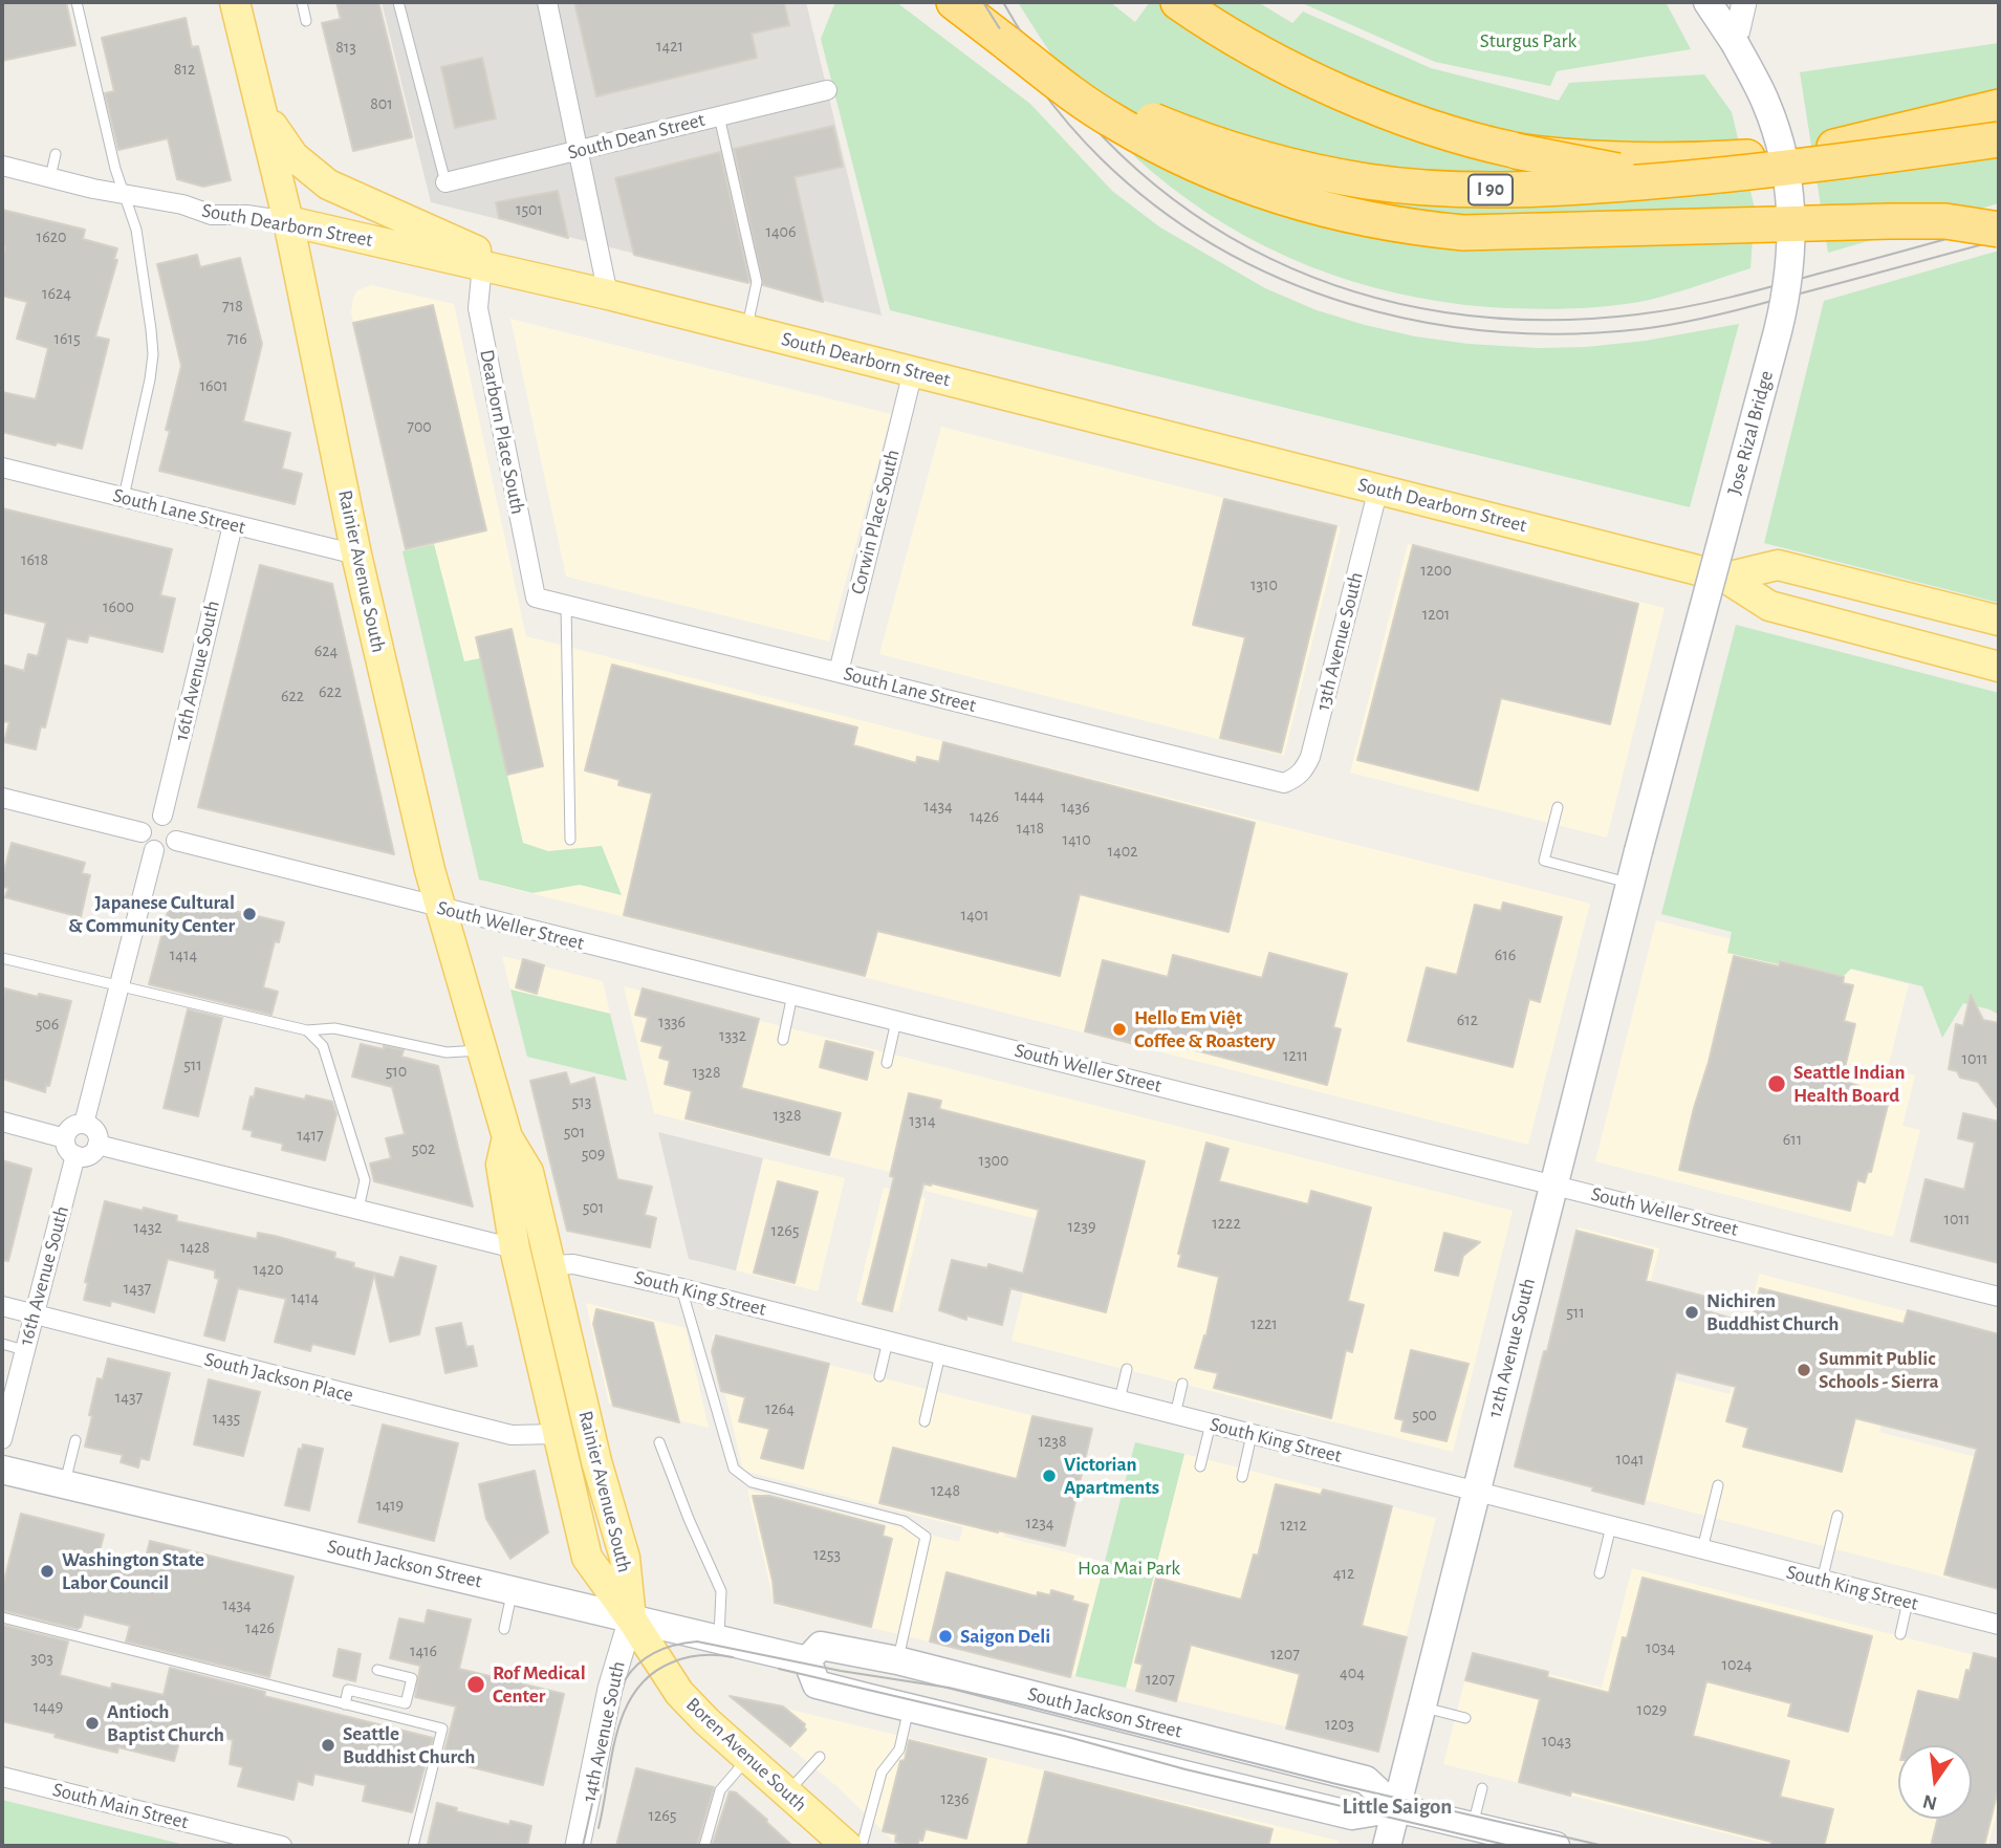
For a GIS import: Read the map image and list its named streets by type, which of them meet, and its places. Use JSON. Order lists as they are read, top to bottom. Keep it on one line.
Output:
{"streets":{"highway":["I 90"],"main road":["South Dearborn Street","Jose Rizal Bridge","Rainier Avenue South","12th Avenue South","South Jackson Street","Boren Avenue South"],"street":["South Dean Street","Dearborn Place South","South Lane Street","Corwin Place South","13th Avenue South","16th Avenue South","South Weller Street","South King Street","South Jackson Place","14th Avenue South","South Main Street"]},"crossings":[["South Dearborn Street","Dearborn Place South"],["South Dearborn Street","Corwin Place South"],["South Dearborn Street","Rainier Avenue South"],["South Dearborn Street","13th Avenue South"],["Dearborn Place South","South Lane Street"],["Jose Rizal Bridge","12th Avenue South"],["South Lane Street","Corwin Place South"],["South Lane Street","Rainier Avenue South"],["South Lane Street","13th Avenue South"],["South Lane Street","16th Avenue South"],["Rainier Avenue South","South Weller Street"],["Rainier Avenue South","South King Street"],["Rainier Avenue South","South Jackson Place"],["Rainier Avenue South","South Jackson Street"],["Rainier Avenue South","14th Avenue South"],["Rainier Avenue South","Boren Avenue South"],["16th Avenue South","South Weller Street"],["16th Avenue South","South Jackson Place"],["South Weller Street","12th Avenue South"],["South King Street","12th Avenue South"],["12th Avenue South","South Jackson Street"],["South Jackson Street","14th Avenue South"],["South Jackson Street","Boren Avenue South"],["14th Avenue South","Boren Avenue South"]],"districts":["Little Saigon"],"parks":["Sturgus Park","Hoa Mai Park"],"places":["Japanese Cultural & Community Center","Hello Em Việt Coffee & Roastery","Seattle Indian Health Board","Nichiren Buddhist Church","Summit Public Schools - Sierra","Victorian Apartments","Washington State Labor Council","Saigon Deli","Rof Medical Center","Antioch Baptist Church","Seattle Buddhist Church"],"house_numbers":["1421","813","812","801","1501","1406","1620","1624","718","1615","716","1601","700","1618","1200","1310","1600","1201","624","622","622","1444","1434","1436","1426","1418","1410","1402","1401","1414","616","612","1336","506","1332","1211","1011","511","510","1328","513","1328","1314","501","1417","611","502","509","1300","501","1011","1222","1239","1432","1265","1428","1420","1437","1414","511","1221","1437","1264","500","1435","1238","1041","1248","1419","1234","1212","1253","412","1434","1426","1034","1416","1207","303","1024","404","1207","1449","1029","1203","1043","1236","1265"],"north":"bottom"}
